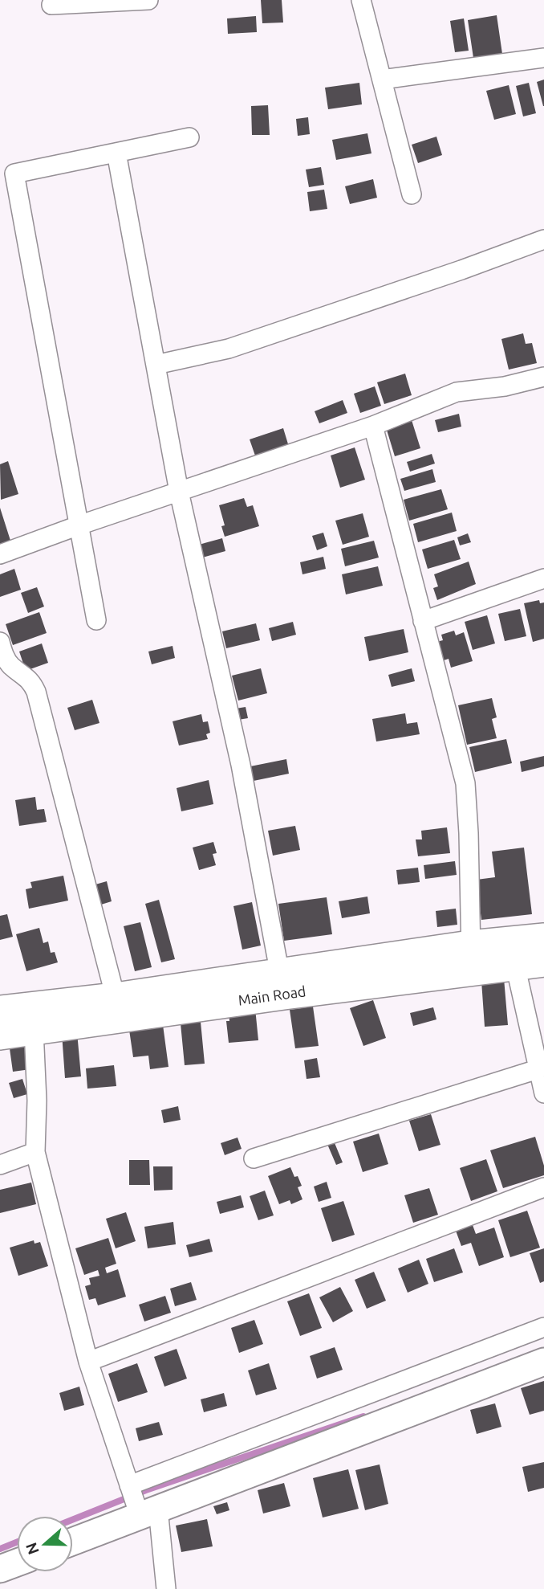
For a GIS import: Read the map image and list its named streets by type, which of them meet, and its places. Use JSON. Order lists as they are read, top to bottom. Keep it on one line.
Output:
{"streets":{"main road":["Main Road"]},"north":"left"}
